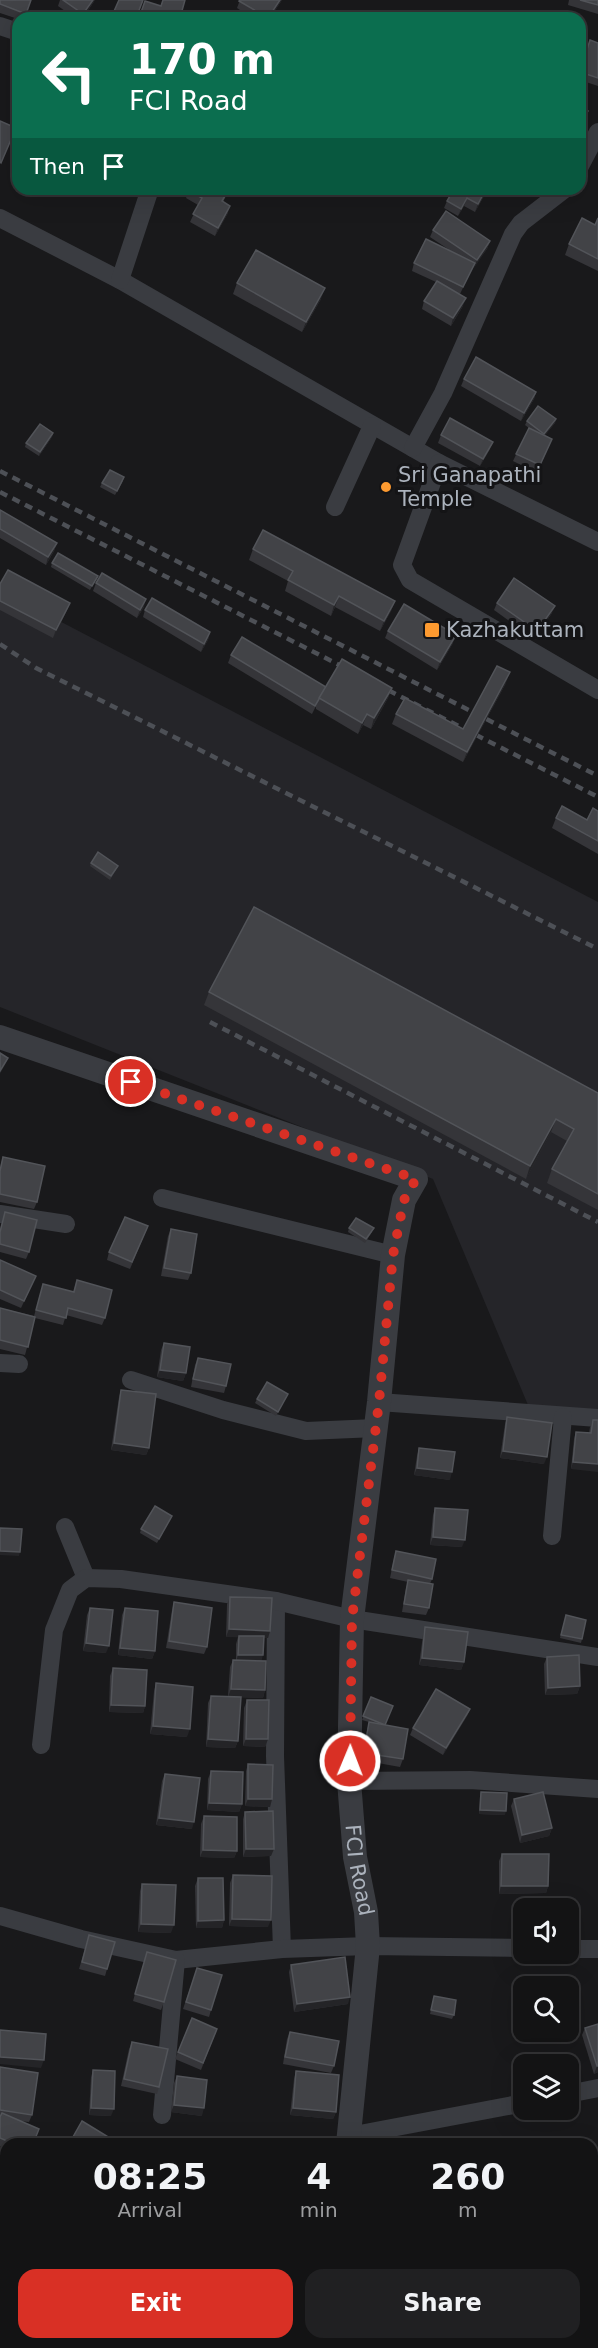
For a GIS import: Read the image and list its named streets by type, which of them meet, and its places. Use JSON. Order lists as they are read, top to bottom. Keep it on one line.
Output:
{"streets":{"street":["FCI Road"]},"places":{"other":["Sri Ganapathi Temple"],"transit":["Kazhakuttam"]},"page":{"turn":["170 m","FCI Road"],"then":"Then","eta":["08:25","Arrival","4","min","260","m"],"buttons":["Exit","Share"]}}
